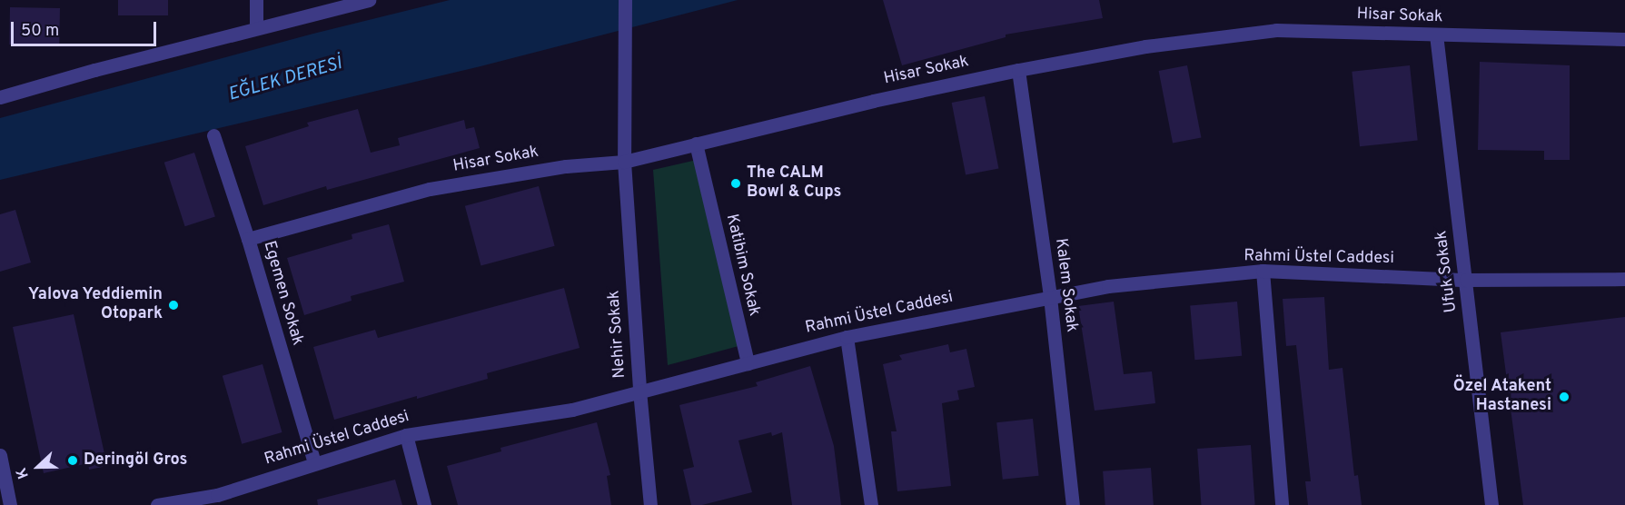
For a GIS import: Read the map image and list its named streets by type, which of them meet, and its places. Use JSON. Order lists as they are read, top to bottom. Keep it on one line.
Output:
{"streets":{"street":["Hisar Sokak","Rahmi Üstel Caddesi","Katibim Sokak","Ufuk Sokak","Kalem Sokak","Egemen Sokak","Nehir Sokak"]},"crossings":[["Hisar Sokak","Katibim Sokak"],["Hisar Sokak","Ufuk Sokak"],["Hisar Sokak","Kalem Sokak"],["Hisar Sokak","Egemen Sokak"],["Hisar Sokak","Nehir Sokak"],["Rahmi Üstel Caddesi","Katibim Sokak"],["Rahmi Üstel Caddesi","Ufuk Sokak"],["Rahmi Üstel Caddesi","Kalem Sokak"],["Rahmi Üstel Caddesi","Egemen Sokak"],["Rahmi Üstel Caddesi","Nehir Sokak"]],"water":["EĞLEK DERESİ"],"places":["The CALM Bowl & Cups","Yalova Yeddiemin Otopark","Özel Atakent Hastanesi","Deringöl Gros"],"scale_bar":"50 m","north":"left"}
